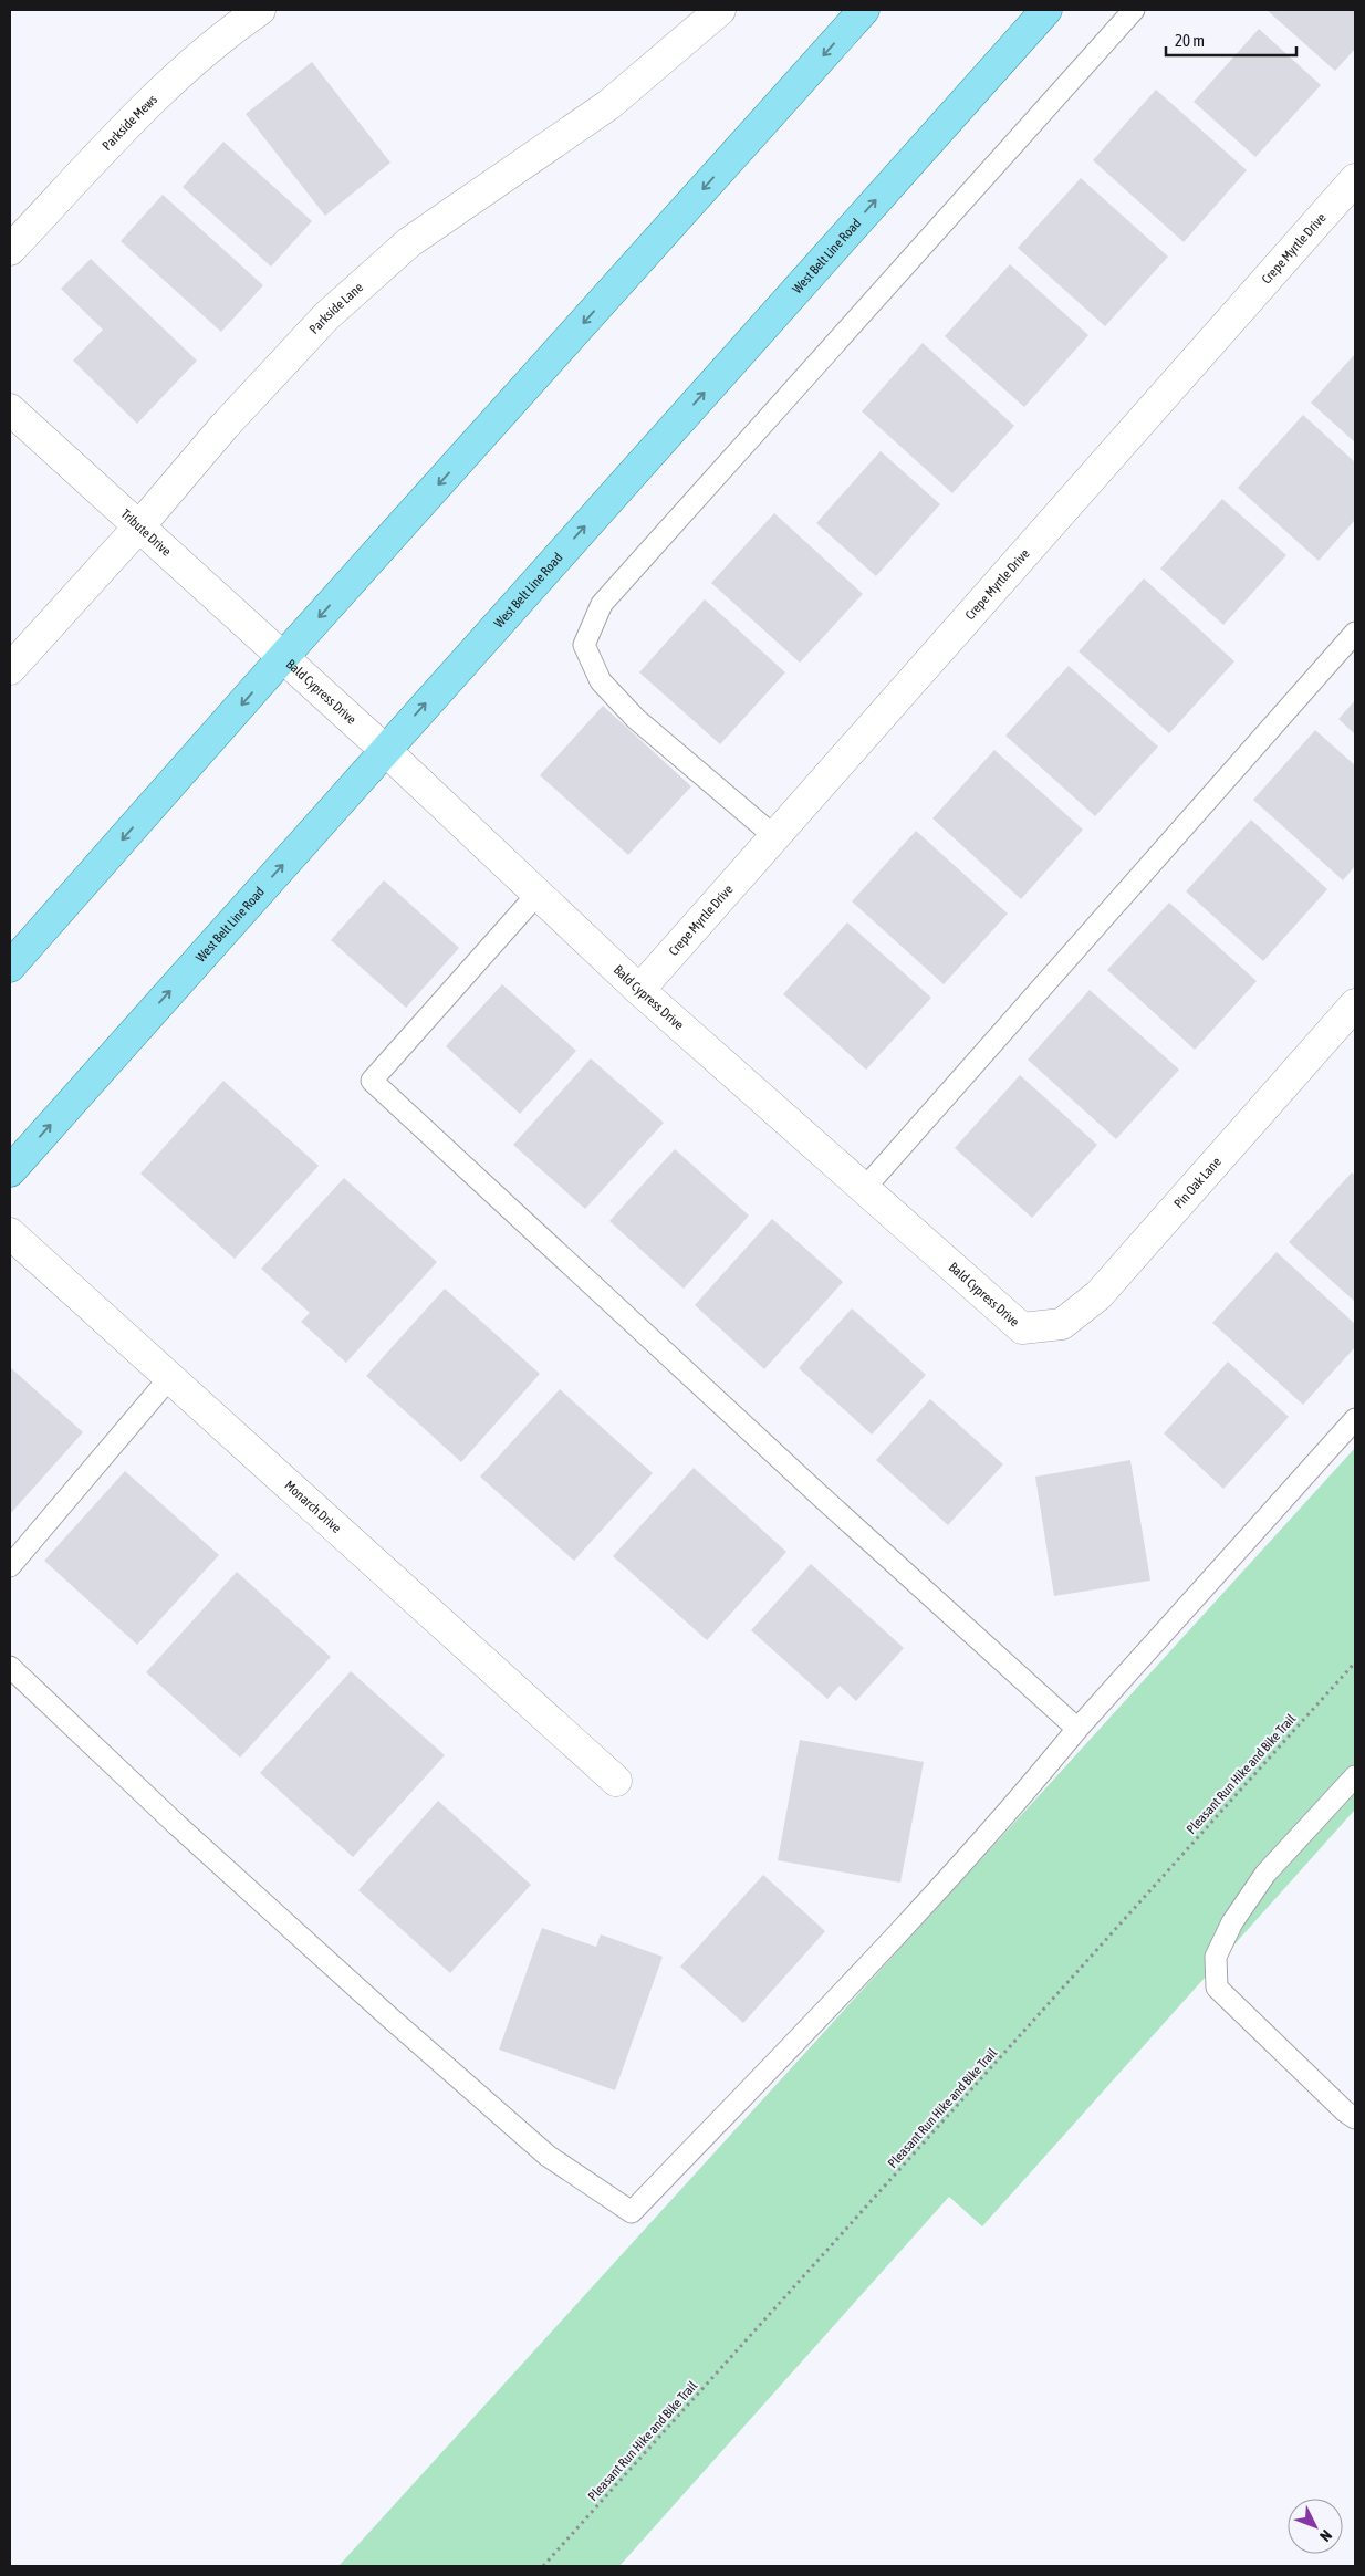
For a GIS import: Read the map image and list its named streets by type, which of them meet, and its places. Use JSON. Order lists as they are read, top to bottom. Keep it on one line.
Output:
{"streets":{"main road":["West Belt Line Road"],"street":["Parkside Mews","Crepe Myrtle Drive","Parkside Lane","Tribute Drive","Bald Cypress Drive","Pin Oak Lane","Monarch Drive"],"path":["Pleasant Run Hike and Bike Trail"]},"crossings":[["Crepe Myrtle Drive","Bald Cypress Drive"],["West Belt Line Road","Bald Cypress Drive"],["Parkside Lane","Tribute Drive"],["Tribute Drive","Bald Cypress Drive"],["Bald Cypress Drive","Pin Oak Lane"]],"scale_bar":"20 m","north":"bottom right"}
